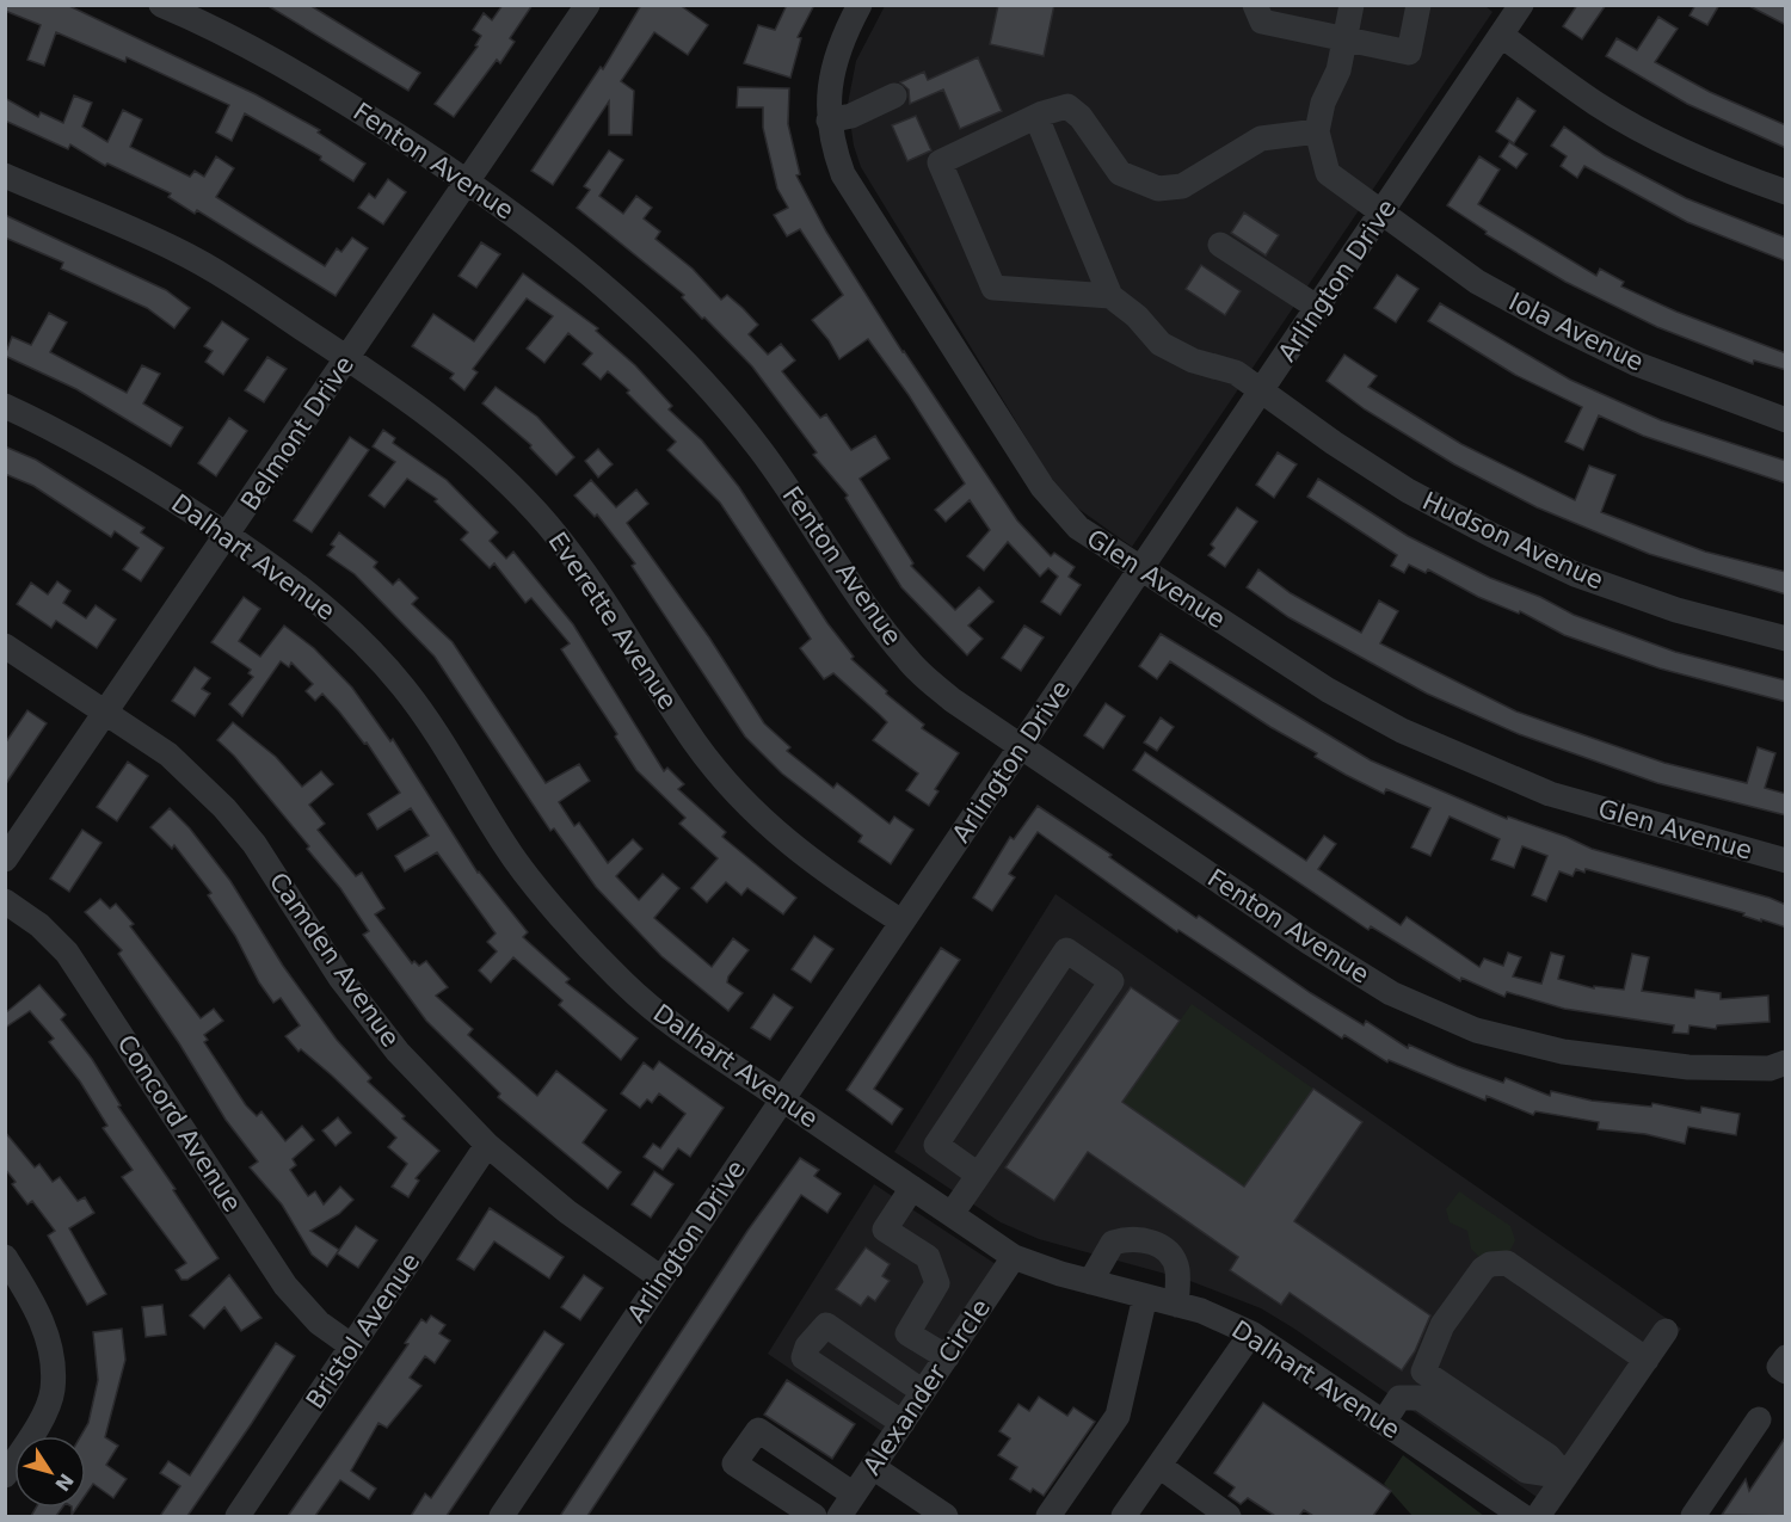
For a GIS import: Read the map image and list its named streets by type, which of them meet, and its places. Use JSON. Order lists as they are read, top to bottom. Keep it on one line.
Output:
{"streets":{"street":["Fenton Avenue","Arlington Drive","Iola Avenue","Belmont Drive","Hudson Avenue","Dalhart Avenue","Glen Avenue","Everette Avenue","Camden Avenue","Concord Avenue","Bristol Avenue","Alexander Circle"]},"crossings":[["Fenton Avenue","Arlington Drive"],["Fenton Avenue","Belmont Drive"],["Arlington Drive","Iola Avenue"],["Arlington Drive","Hudson Avenue"],["Arlington Drive","Dalhart Avenue"],["Arlington Drive","Glen Avenue"],["Arlington Drive","Everette Avenue"],["Arlington Drive","Camden Avenue"],["Belmont Drive","Dalhart Avenue"],["Belmont Drive","Everette Avenue"],["Belmont Drive","Camden Avenue"],["Dalhart Avenue","Alexander Circle"],["Camden Avenue","Bristol Avenue"],["Concord Avenue","Bristol Avenue"]],"north":"bottom right"}
